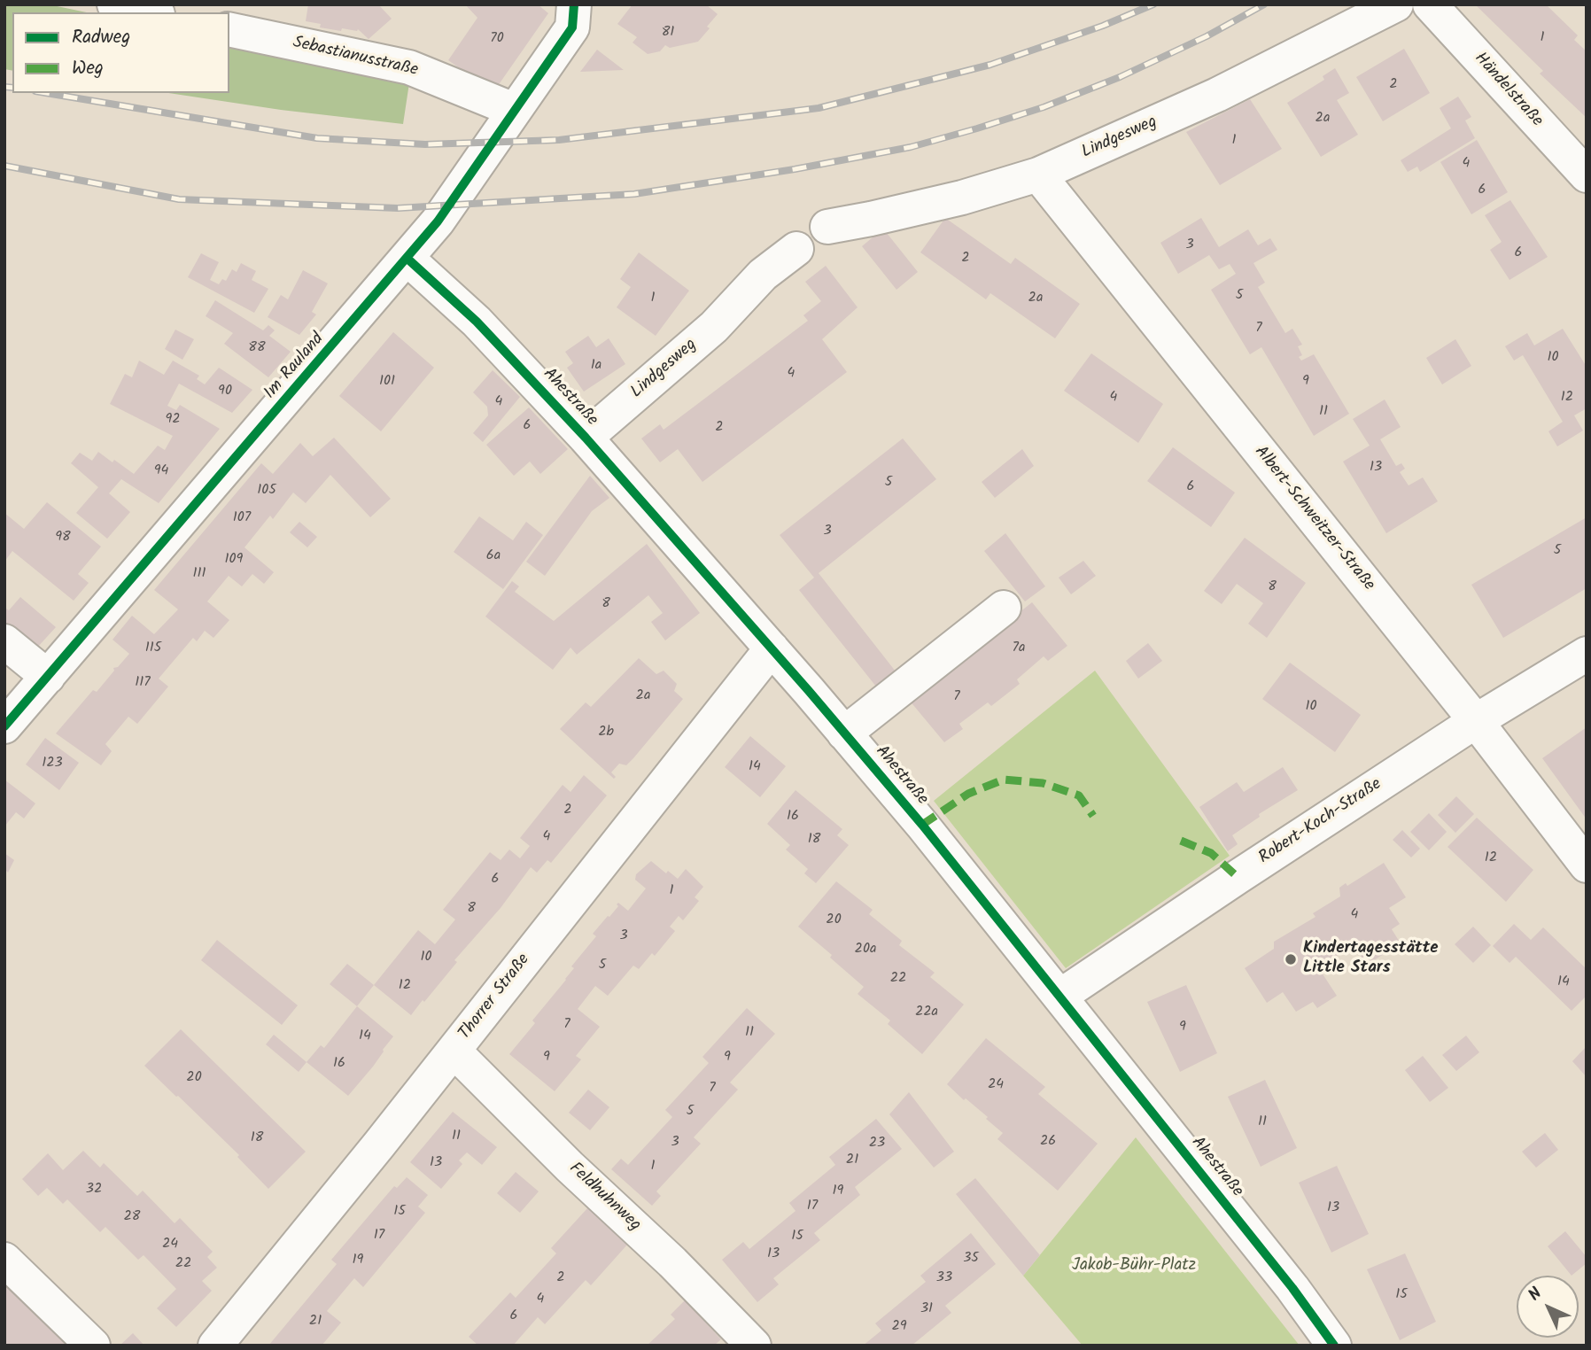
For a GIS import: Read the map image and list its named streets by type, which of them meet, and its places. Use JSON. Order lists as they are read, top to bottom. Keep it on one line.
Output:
{"streets":{"street":["Sebastianusstraße","Händelstraße","Lindgesweg","Im Rauland","Ahestraße","Albert-Schweitzer-Straße","Robert-Koch-Straße","Thorrer Straße","Feldhuhnweg"]},"crossings":[["Sebastianusstraße","Im Rauland"],["Lindgesweg","Ahestraße"],["Lindgesweg","Albert-Schweitzer-Straße"],["Im Rauland","Ahestraße"],["Ahestraße","Robert-Koch-Straße"],["Ahestraße","Thorrer Straße"],["Albert-Schweitzer-Straße","Robert-Koch-Straße"],["Thorrer Straße","Feldhuhnweg"]],"parks":["Jakob-Bühr-Platz"],"places":["Kindertagesstätte Little Stars"],"house_numbers":["81","1","70","2","2a","1","4","6","3","6","2","5","1","2a","7","88","10","1a","4","101","9","90","4","12","4","11","92","6","2","13","94","5","6","105","107","3","98","5","6a","109","111","8","8","115","7a","117","2a","7","10","2b","123","14","2","16","4","18","12","6","1","8","4","20","3","20a","10","5","22","14","12","22a","7","9","11","14","9","9","16","20","24","7","5","11","11","18","26","3","23","21","13","1","32","19","17","13","15","28","17","15","24","13","35","19","22","2","33","15","4","31","6","21","29"],"legend":["Radweg","Weg"],"north":"top left"}
